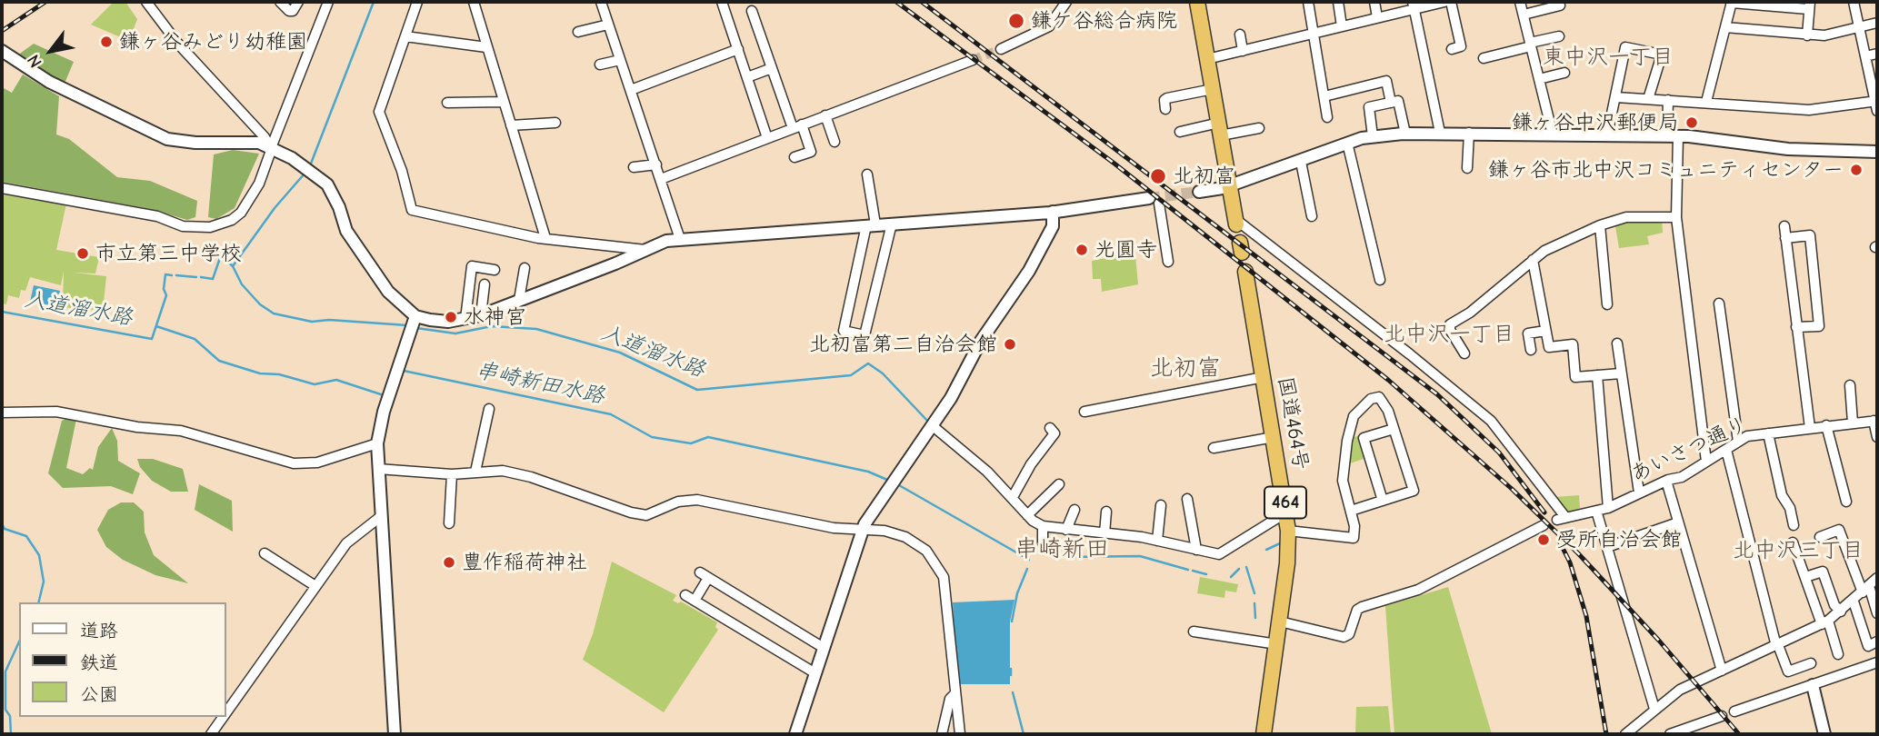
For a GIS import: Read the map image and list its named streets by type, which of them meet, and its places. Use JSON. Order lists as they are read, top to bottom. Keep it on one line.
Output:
{"streets":{"highway":["国道464号","464"],"street":["あいさつ通り"]},"districts":["東中沢一丁目","北中沢一丁目","北初富","串崎新田","北中沢三丁目"],"water":["入道溜水路","串崎新田水路"],"places":["鎌ケ谷総合病院","鎌ヶ谷みどり幼稚園","鎌ヶ谷中沢郵便局","鎌ヶ谷市北中沢コミュニティセンター","北初富","光圓寺","市立第三中学校","水神宮","北初富第二自治会館","受所自治会館","豊作稲荷神社"],"legend":["道路","鉄道","公園"],"north":"bottom left"}
